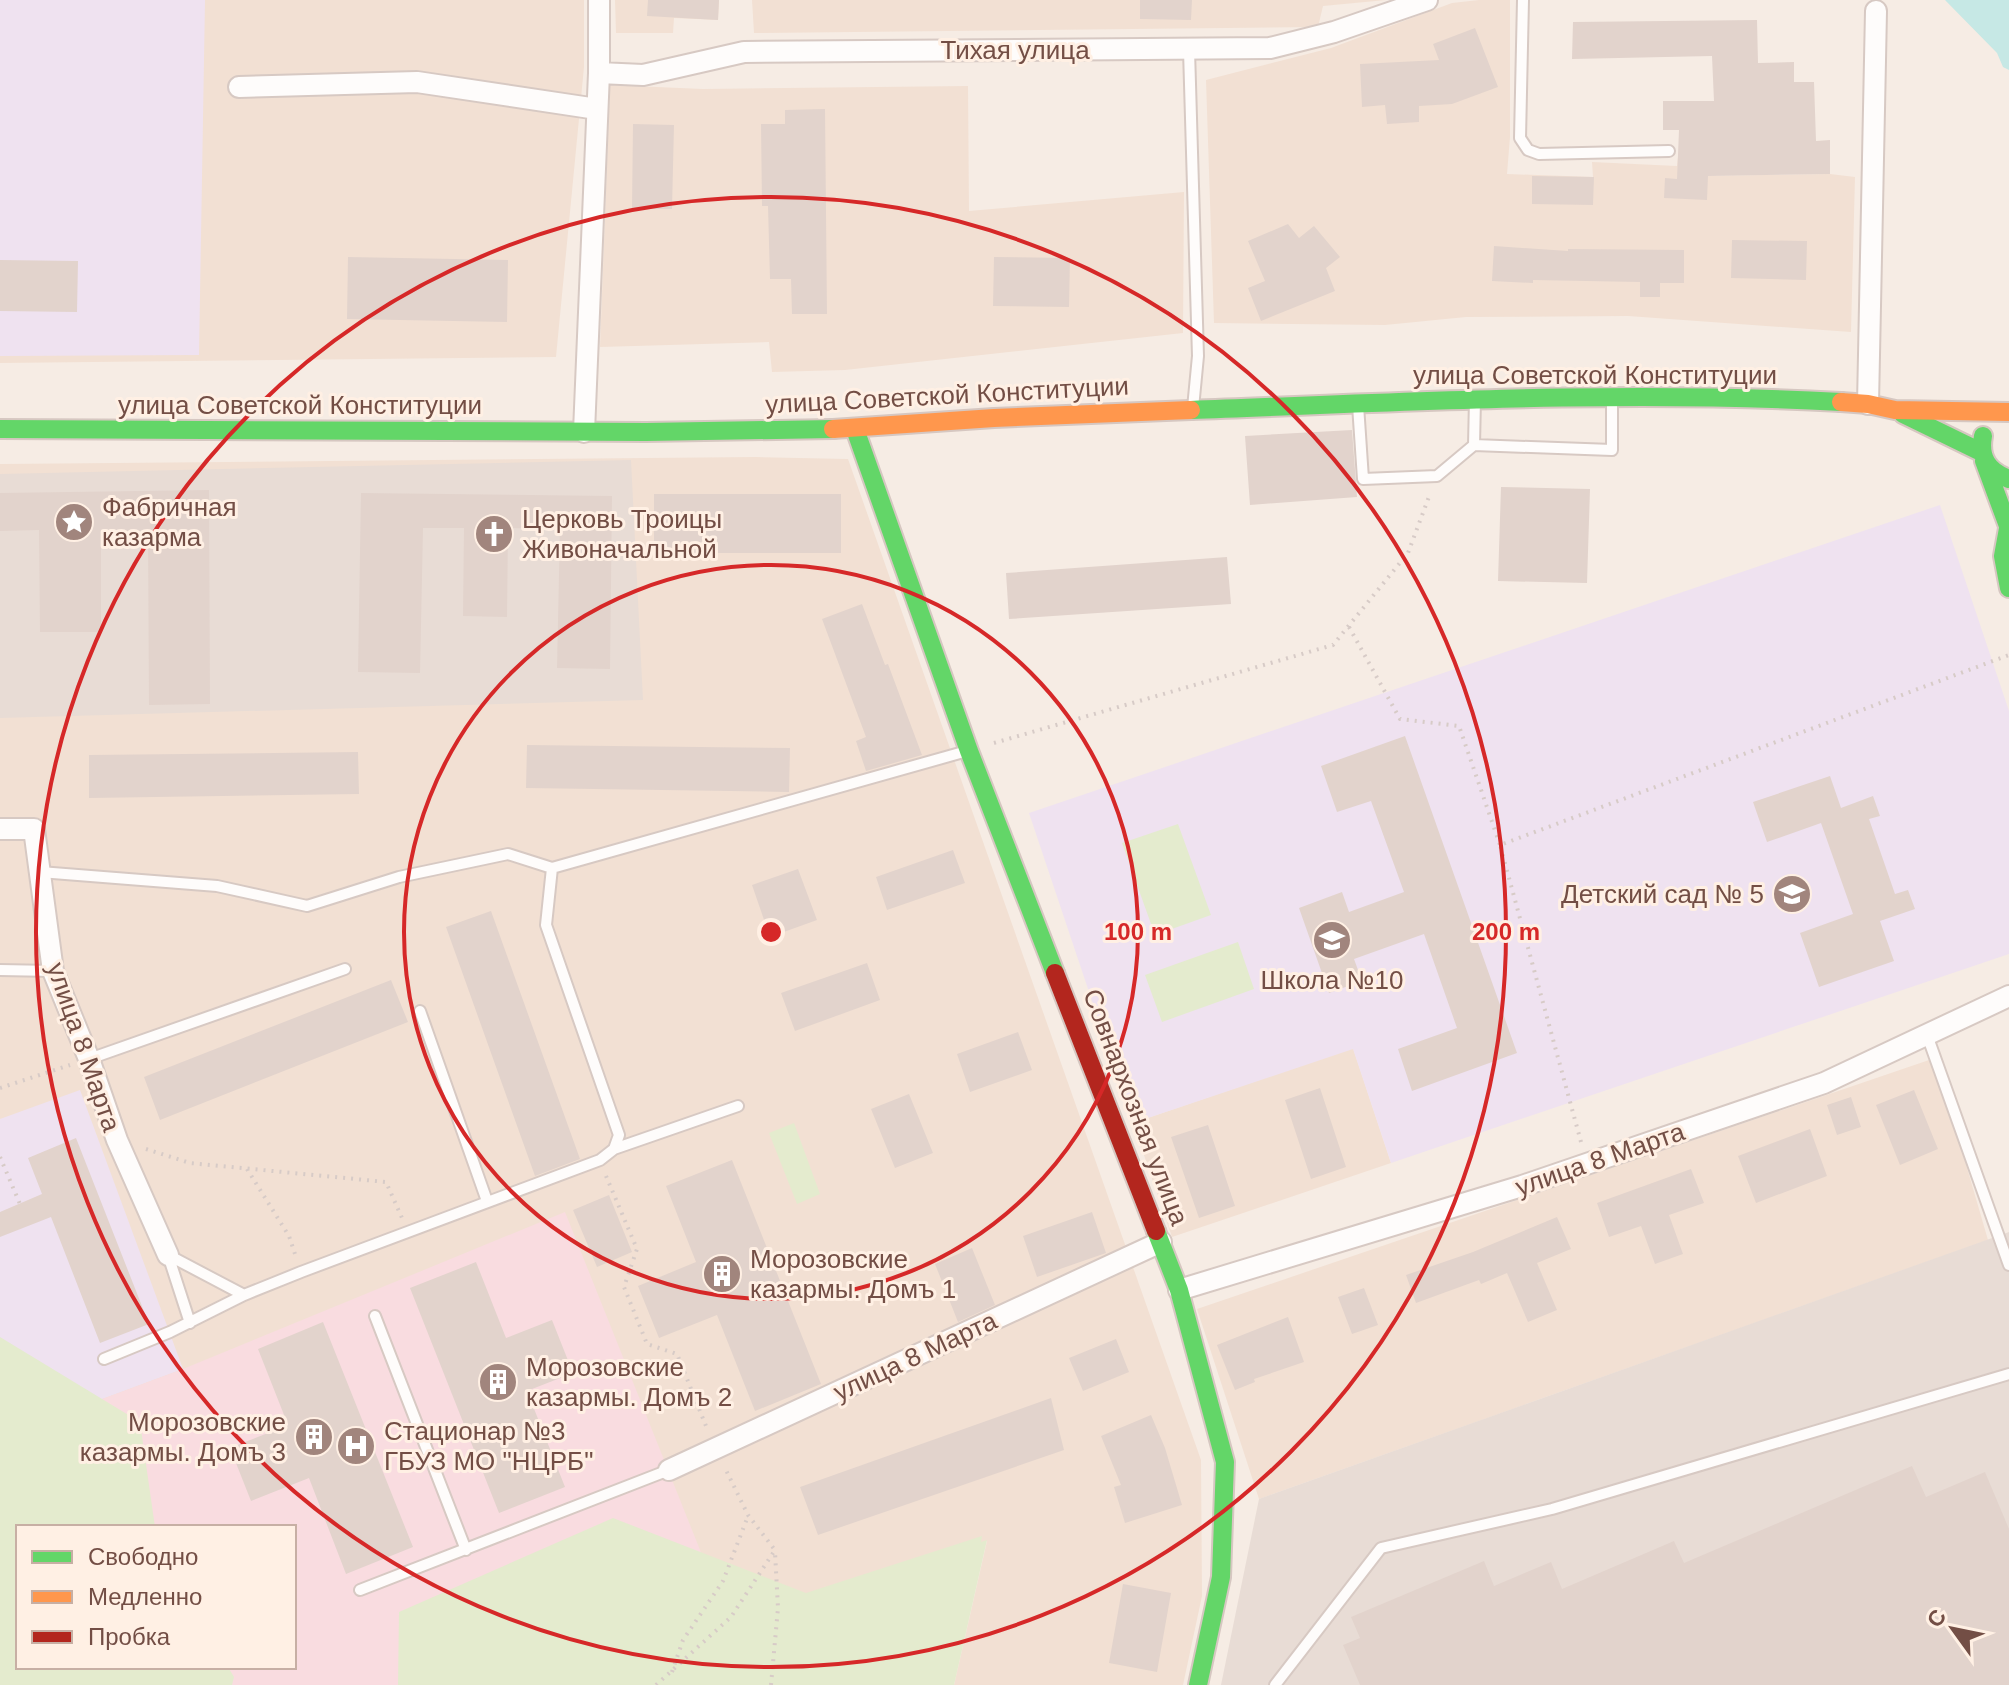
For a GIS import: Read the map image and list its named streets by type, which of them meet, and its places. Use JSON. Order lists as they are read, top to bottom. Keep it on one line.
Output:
{"streets":{"street":["Тихая улица","улица Советской Конституции","улица 8 Марта","Совнархозная улица"]},"crossings":[["улица Советской Конституции","Совнархозная улица"],["улица 8 Марта","Совнархозная улица"]],"places":{"place":["Фабричная казарма"],"church":["Церковь Троицы Живоначальной"],"school or university":["Детский сад № 5","Школа №10"],"building":["Морозовские казармы. Домъ 1","Морозовские казармы. Домъ 2","Морозовские казармы. Домъ 3"],"hospital":["Стационар №3 ГБУЗ МО \"НЦРБ\""]},"legend":["Свободно","Медленно","Пробка"],"north":"top left","rings":["100 m","200 m"]}
